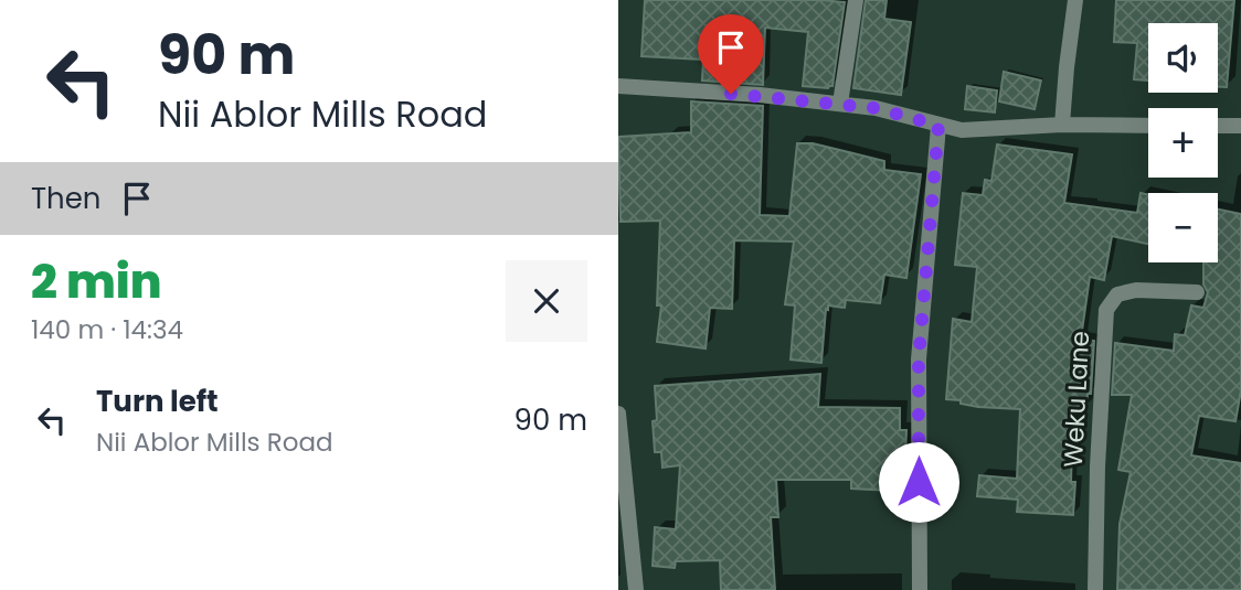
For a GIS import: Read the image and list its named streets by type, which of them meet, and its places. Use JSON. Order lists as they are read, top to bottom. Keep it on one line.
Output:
{"streets":{"street":["Weku Lane"]},"page":{"turn":["90 m","Nii Ablor Mills Road"],"map_buttons":["+","−"],"then":"Then","heading":["2 min","140 m · 14:34"],"list":[{"name":"Turn left","note":"Nii Ablor Mills Road","value":"90 m"}]}}
